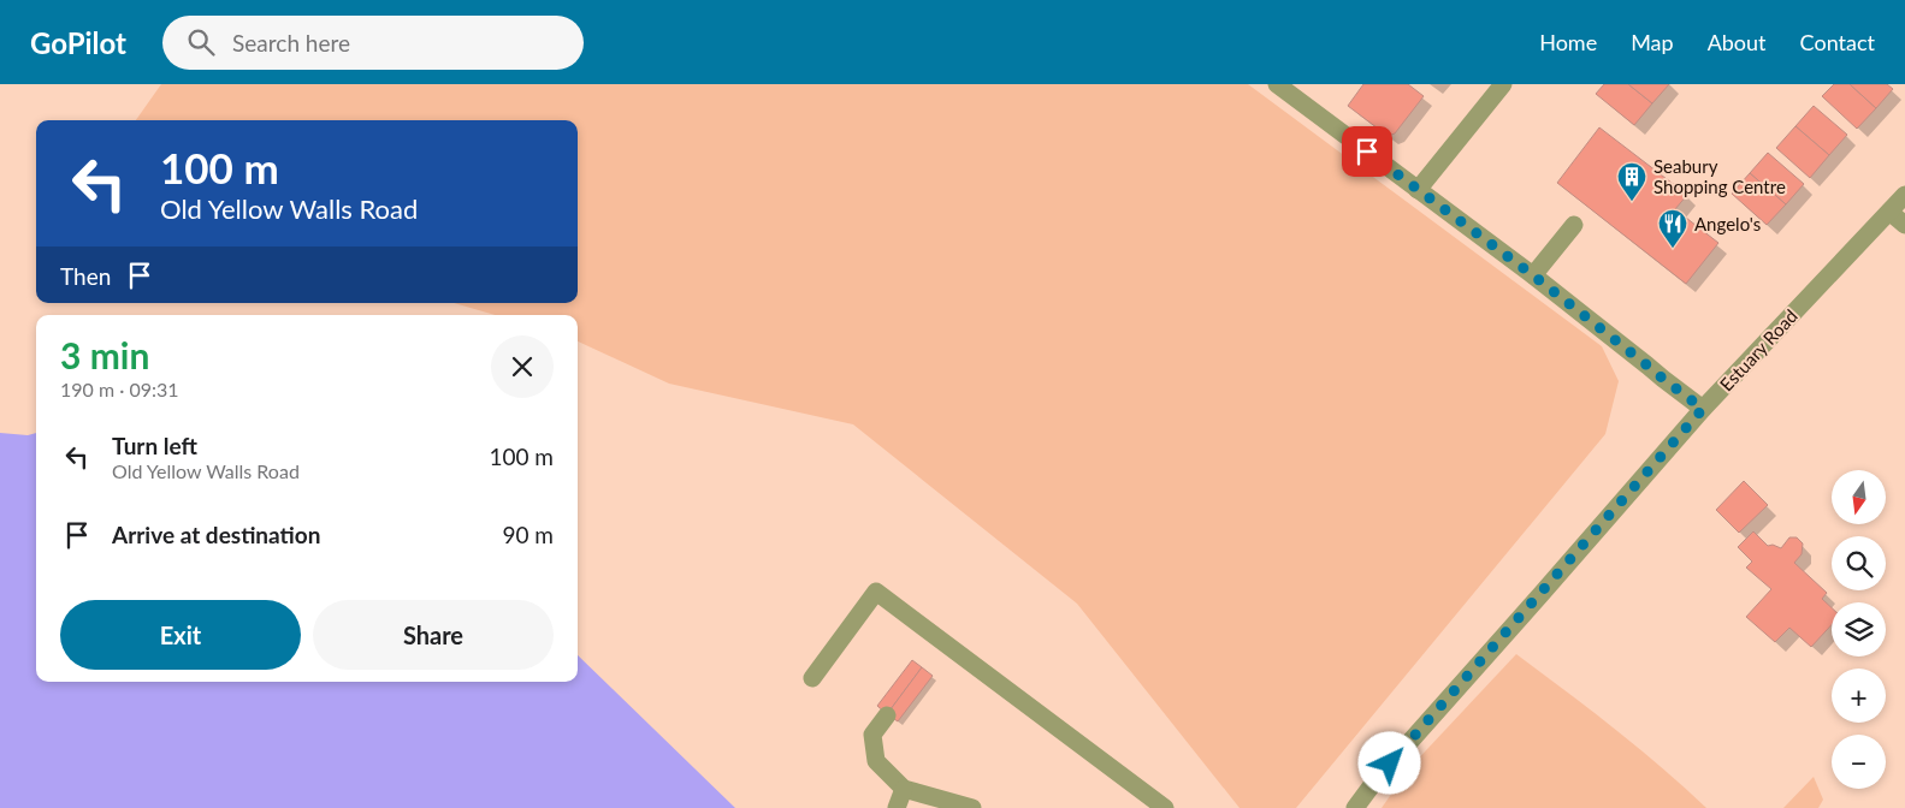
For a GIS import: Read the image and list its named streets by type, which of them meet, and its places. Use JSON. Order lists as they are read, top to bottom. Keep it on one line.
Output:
{"streets":{"street":["Estuary Road"]},"places":{"building":["Seabury Shopping Centre"],"restaurant":["Angelo's"]},"north":"bottom","page":{"header":"GoPilot","search":"Search here","nav":["Home","Map","About","Contact"],"turn":["100 m","Old Yellow Walls Road"],"then":"Then","heading":["3 min","190 m · 09:31"],"list":[{"name":"Turn left","note":"Old Yellow Walls Road","value":"100 m"},{"name":"Arrive at destination","value":"90 m"}],"map_buttons":["+","−"],"buttons":["Exit","Share"]}}
